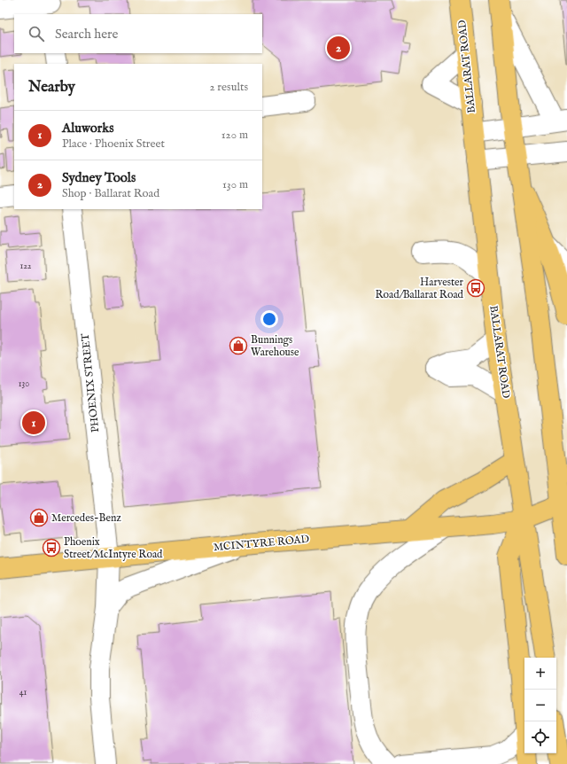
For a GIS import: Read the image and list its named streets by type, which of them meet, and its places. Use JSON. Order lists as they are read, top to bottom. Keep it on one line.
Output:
{"streets":{"main road":["BALLARAT ROAD","MCINTYRE ROAD"],"street":["PHOENIX STREET"]},"crossings":[["BALLARAT ROAD","MCINTYRE ROAD"],["PHOENIX STREET","MCINTYRE ROAD"]],"places":{"bus stop":["Harvester Road/Ballarat Road","Phoenix Street/McIntyre Road"],"shop":["Bunnings Warehouse","Mercedes-Benz"]},"house_numbers":["122","130","41"],"page":{"search":"Search here","pins":["2","1"],"heading":["Nearby","2 results"],"list":[{"mark":"1","name":"Aluworks","note":"Place · Phoenix Street","value":"120 m"},{"mark":"2","name":"Sydney Tools","note":"Shop · Ballarat Road","value":"130 m"}],"map_buttons":["+","−"]}}
